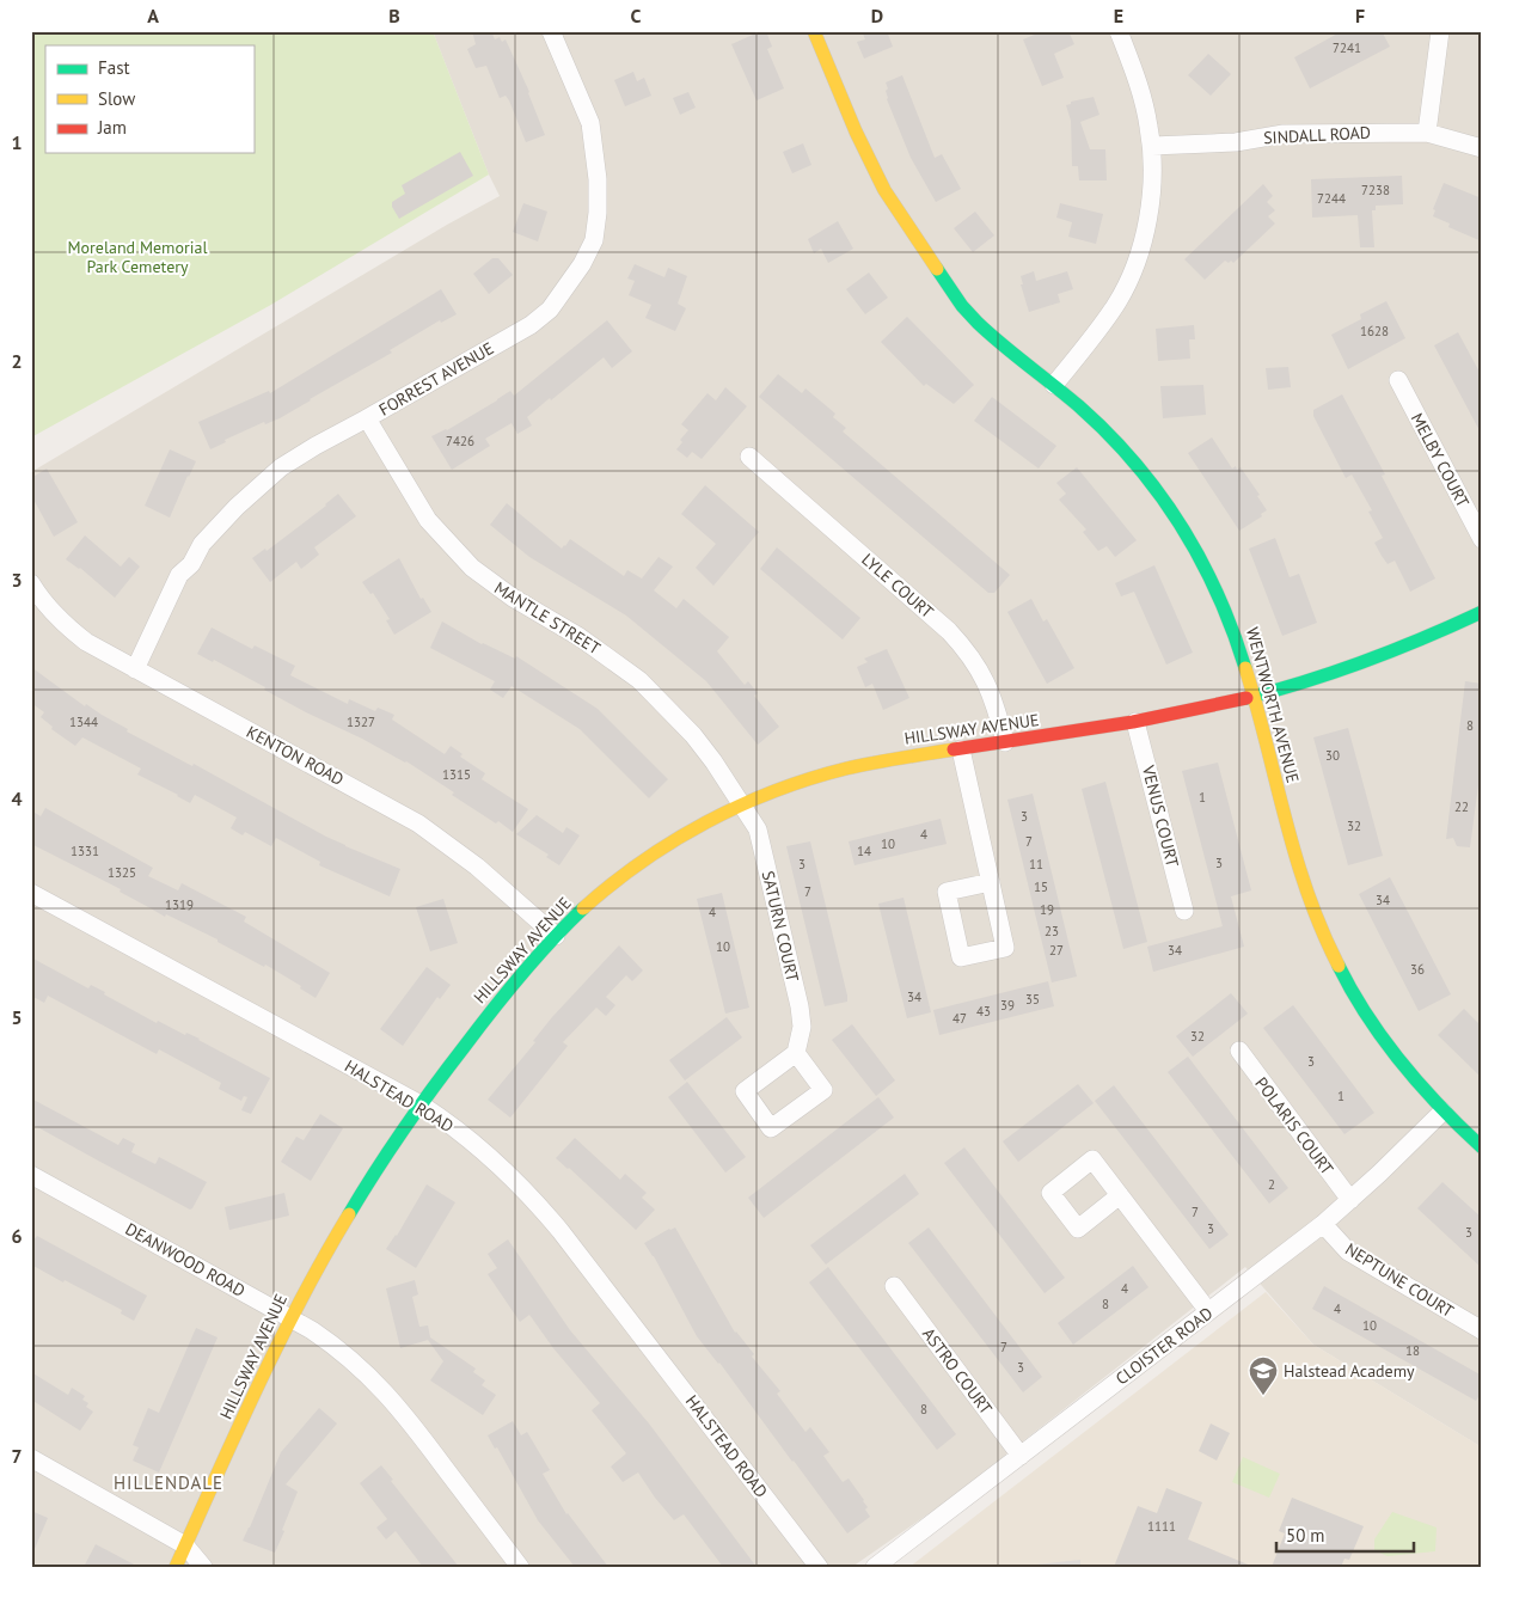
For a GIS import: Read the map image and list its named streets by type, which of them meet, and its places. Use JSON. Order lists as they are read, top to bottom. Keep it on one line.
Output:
{"streets":{"street":["SINDALL ROAD","FORREST AVENUE","MELBY COURT","LYLE COURT","MANTLE STREET","WENTWORTH AVENUE","HILLSWAY AVENUE","KENTON ROAD","VENUS COURT","SATURN COURT","HALSTEAD ROAD","POLARIS COURT","DEANWOOD ROAD","NEPTUNE COURT","CLOISTER ROAD","ASTRO COURT"]},"crossings":[["FORREST AVENUE","MANTLE STREET"],["FORREST AVENUE","KENTON ROAD"],["LYLE COURT","HILLSWAY AVENUE"],["MANTLE STREET","HILLSWAY AVENUE"],["MANTLE STREET","SATURN COURT"],["WENTWORTH AVENUE","HILLSWAY AVENUE"],["WENTWORTH AVENUE","CLOISTER ROAD"],["HILLSWAY AVENUE","KENTON ROAD"],["HILLSWAY AVENUE","VENUS COURT"],["HILLSWAY AVENUE","SATURN COURT"],["HILLSWAY AVENUE","HALSTEAD ROAD"],["HILLSWAY AVENUE","DEANWOOD ROAD"],["POLARIS COURT","CLOISTER ROAD"],["NEPTUNE COURT","CLOISTER ROAD"],["CLOISTER ROAD","ASTRO COURT"]],"districts":["HILLENDALE"],"parks":["Moreland Memorial Park Cemetery"],"places":{"school or university":["Halstead Academy"]},"house_numbers":["7241","7238","7244","1628","7426","1344","1327","8","30","1315","1","22","3","32","4","7","10","1331","14","3","3","11","1325","15","7","34","1319","19","4","23","10","27","34","36","34","35","39","43","47","32","3","1","2","7","3","3","4","8","4","10","7","18","3","8","1111"],"legend":["Fast","Slow","Jam"],"scale_bar":"50 m","grid":{"columns":["A","B","C","D","E","F"],"rows":["1","2","3","4","5","6","7"]}}
